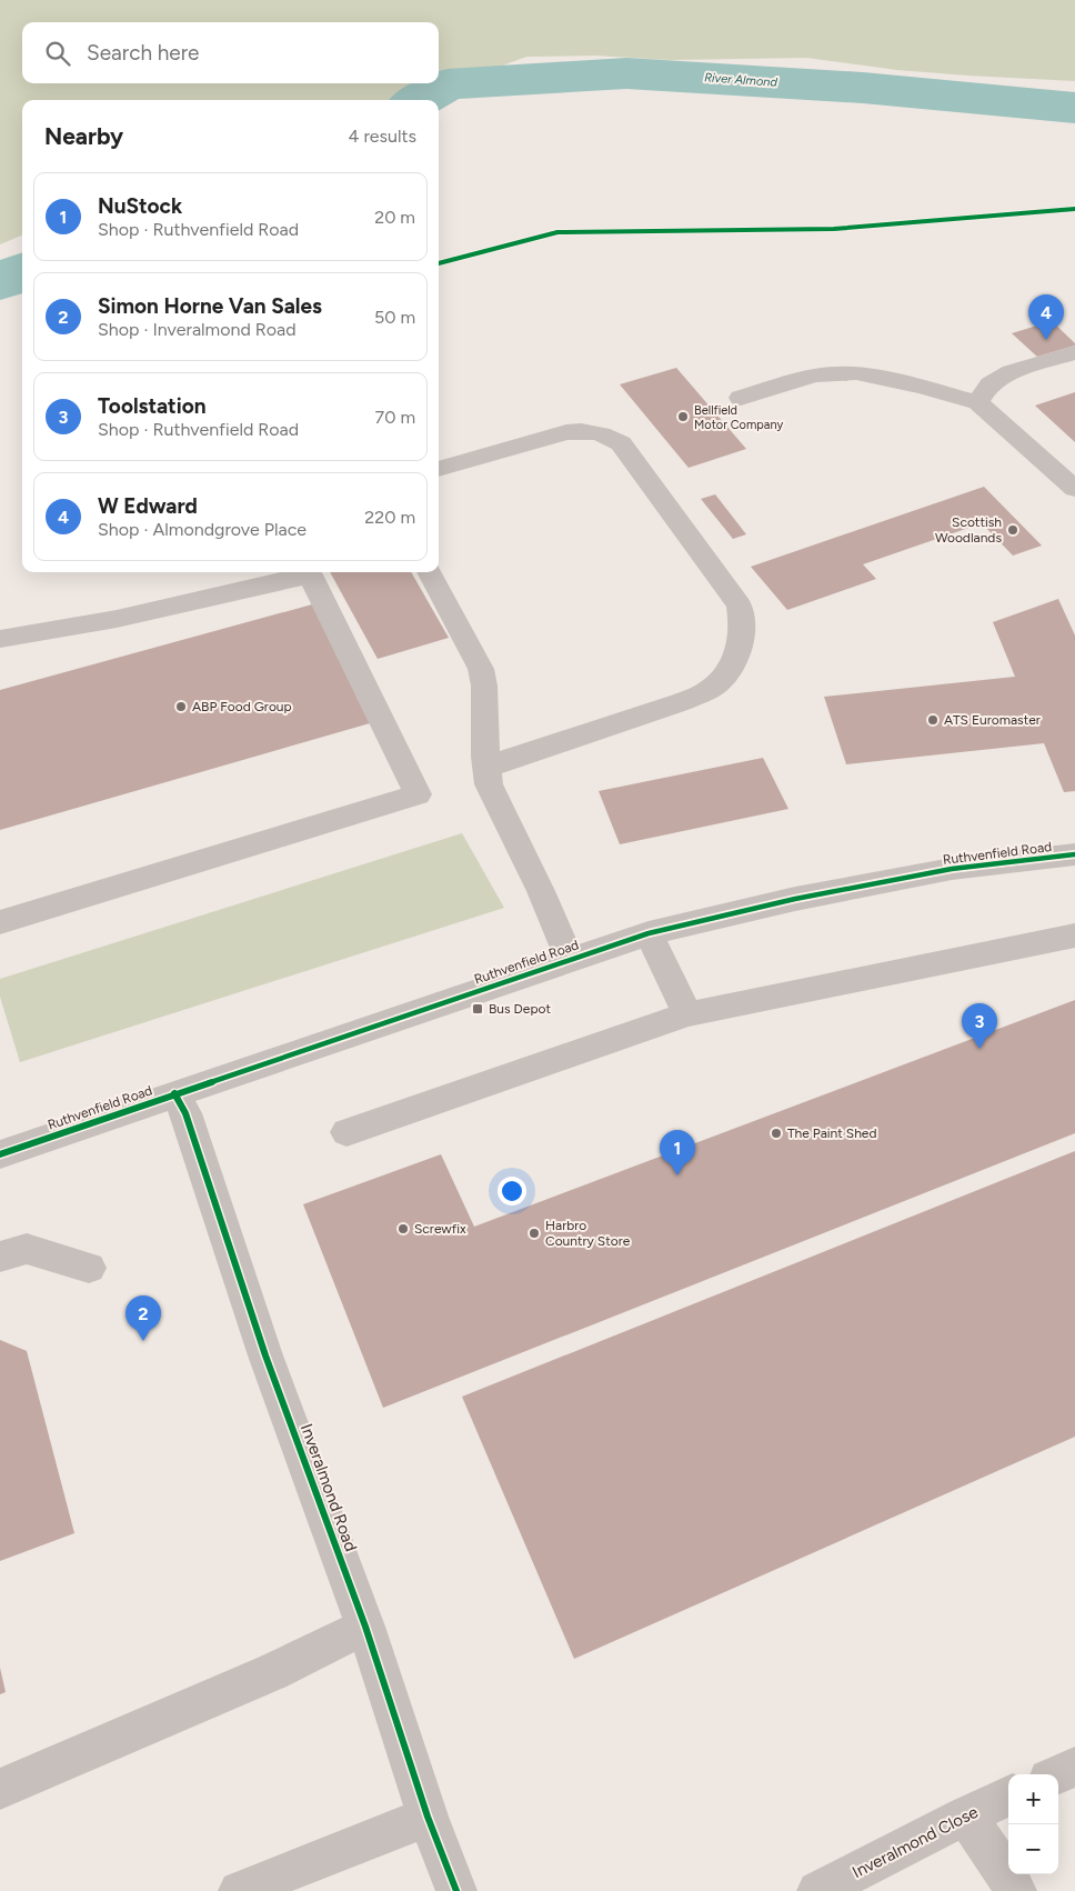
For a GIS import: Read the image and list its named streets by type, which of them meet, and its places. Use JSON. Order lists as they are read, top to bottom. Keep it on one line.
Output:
{"streets":{"street":["Ruthvenfield Road","Inveralmond Road","Inveralmond Close"]},"crossings":[["Ruthvenfield Road","Inveralmond Road"]],"water":["River Almond"],"places":{"other":["Bellfield Motor Company","Scottish Woodlands","ABP Food Group","ATS Euromaster","The Paint Shed","Screwfix","Harbro Country Store"],"transit":["Bus Depot"]},"page":{"search":"Search here","heading":["Nearby","4 results"],"list":[{"mark":"1","name":"NuStock","note":"Shop · Ruthvenfield Road","value":"20 m"},{"mark":"2","name":"Simon Horne Van Sales","note":"Shop · Inveralmond Road","value":"50 m"},{"mark":"3","name":"Toolstation","note":"Shop · Ruthvenfield Road","value":"70 m"},{"mark":"4","name":"W Edward","note":"Shop · Almondgrove Place","value":"220 m"}],"pins":["4","3","1","2"],"map_buttons":["+","−"]}}
